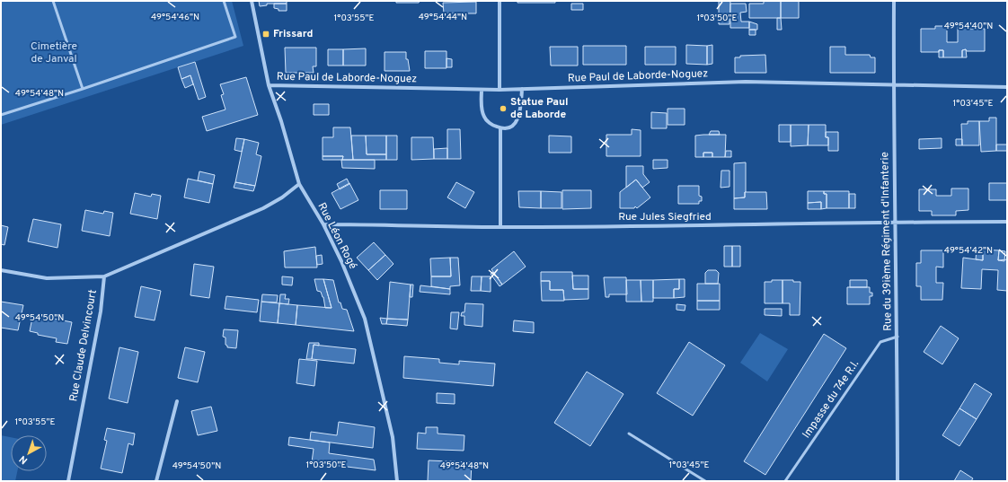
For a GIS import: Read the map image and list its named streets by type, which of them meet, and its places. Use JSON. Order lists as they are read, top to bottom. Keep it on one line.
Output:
{"streets":{"street":["Rue Paul de Laborde-Noguez","Rue Jules Siegfried","Rue Léon Rogé","Rue du 39ième Régiment d'Infanterie","Rue Claude Delvincourt"],"lane":["Impasse du 74e R.I."]},"crossings":[["Rue Paul de Laborde-Noguez","Rue Léon Rogé"],["Rue Paul de Laborde-Noguez","Rue du 39ième Régiment d'Infanterie"],["Rue Jules Siegfried","Rue Léon Rogé"],["Rue Jules Siegfried","Rue du 39ième Régiment d'Infanterie"],["Rue du 39ième Régiment d'Infanterie","Impasse du 74e R.I."]],"parks":["Cimetière de Janval"],"places":{"transit":["Frissard"],"other":["Statue Paul de Laborde"]},"north":"bottom left","coordinates":["49°54'46\"N","49°54'44\"N","1°03'55\"E","1°03'50\"E","49°54'40\"N","49°54'48\"N","1°03'45\"E","49°54'42\"N","49°54'50\"N"]}
